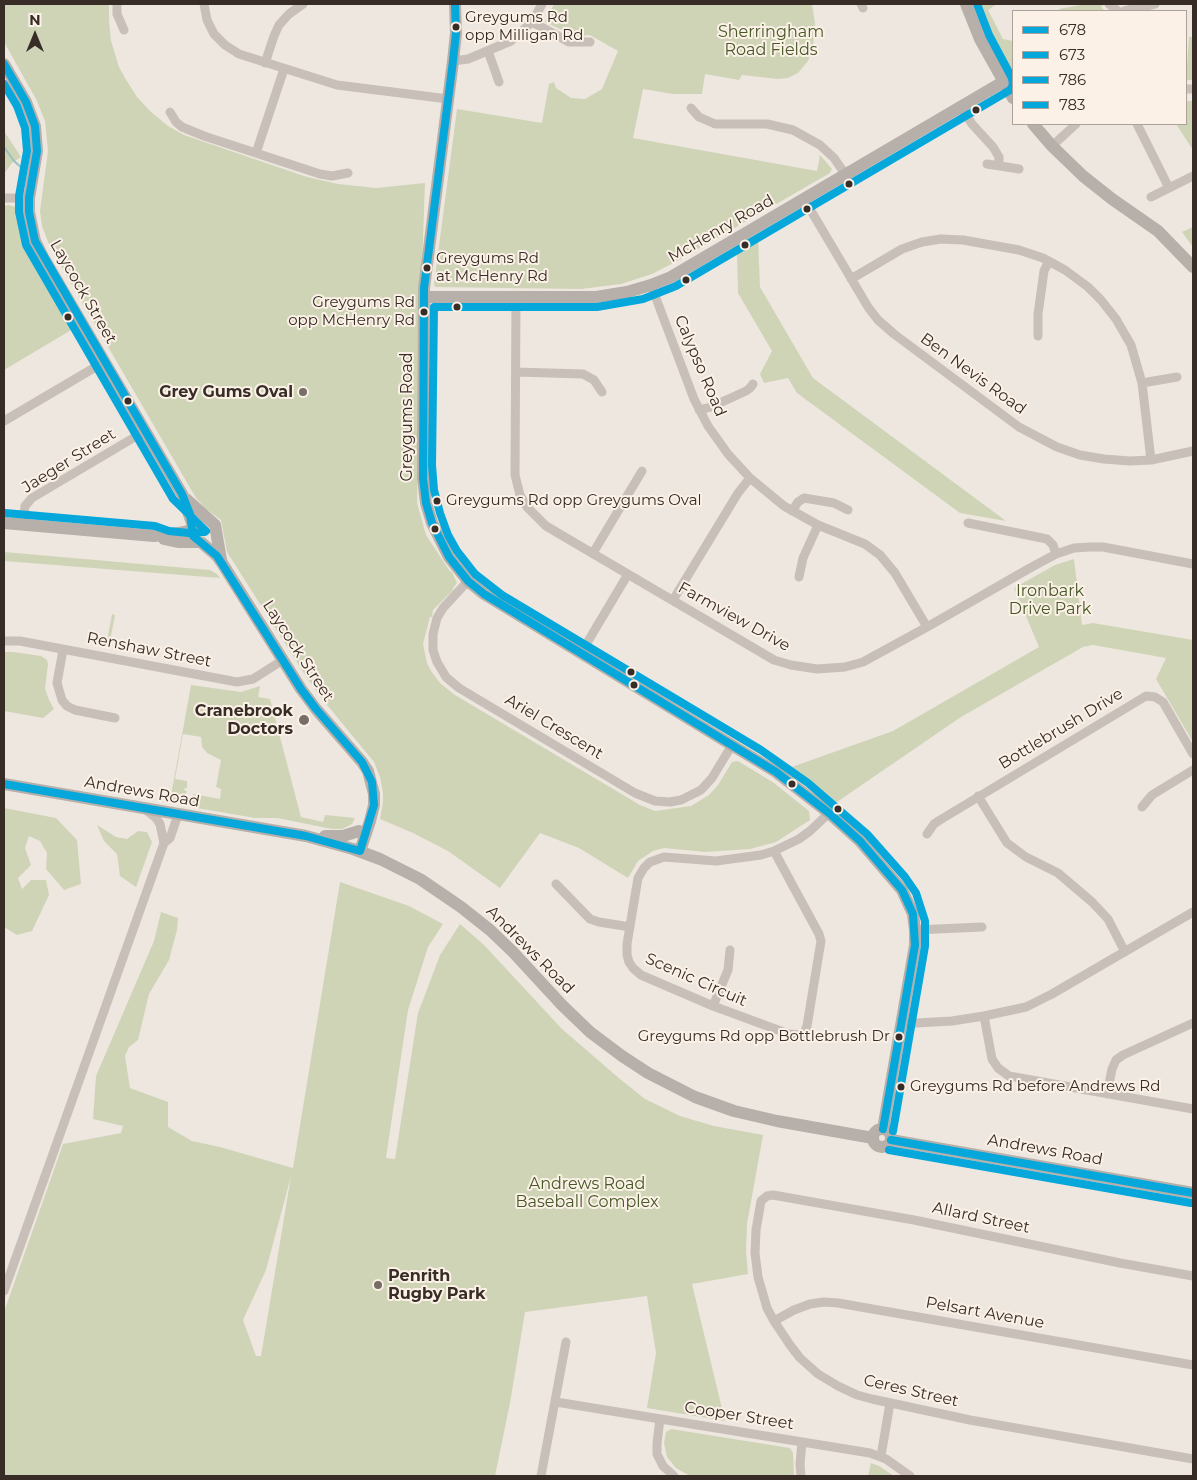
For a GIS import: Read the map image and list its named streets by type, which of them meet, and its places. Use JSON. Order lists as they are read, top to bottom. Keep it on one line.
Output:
{"streets":{"street":["McHenry Road","Laycock Street","Calypso Road","Ben Nevis Road","Greygums Road","Jaeger Street","Farmview Drive","Renshaw Street","Ariel Crescent","Bottlebrush Drive","Andrews Road","Scenic Circuit","Allard Street","Pelsart Avenue","Ceres Street","Cooper Street"]},"crossings":[["McHenry Road","Calypso Road"],["McHenry Road","Ben Nevis Road"],["McHenry Road","Greygums Road"],["McHenry Road","Farmview Drive"],["Laycock Street","Jaeger Street"],["Laycock Street","Renshaw Street"],["Laycock Street","Andrews Road"],["Calypso Road","Farmview Drive"],["Greygums Road","Ariel Crescent"],["Greygums Road","Andrews Road"],["Greygums Road","Scenic Circuit"],["Allard Street","Ceres Street"],["Pelsart Avenue","Ceres Street"]],"parks":["Sherringham Road Fields","Ironbark Drive Park","Andrews Road Baseball Complex"],"places":["Greygums Rd opp Milligan Rd","Greygums Rd at McHenry Rd","Greygums Rd opp McHenry Rd","Grey Gums Oval","Greygums Rd opp Greygums Oval","Cranebrook Doctors","Greygums Rd opp Bottlebrush Dr","Greygums Rd before Andrews Rd","Penrith Rugby Park"],"lines":["transit line 678","transit line 786","transit line 673","transit line 783"],"legend":["678","673","786","783"],"north":"top"}
